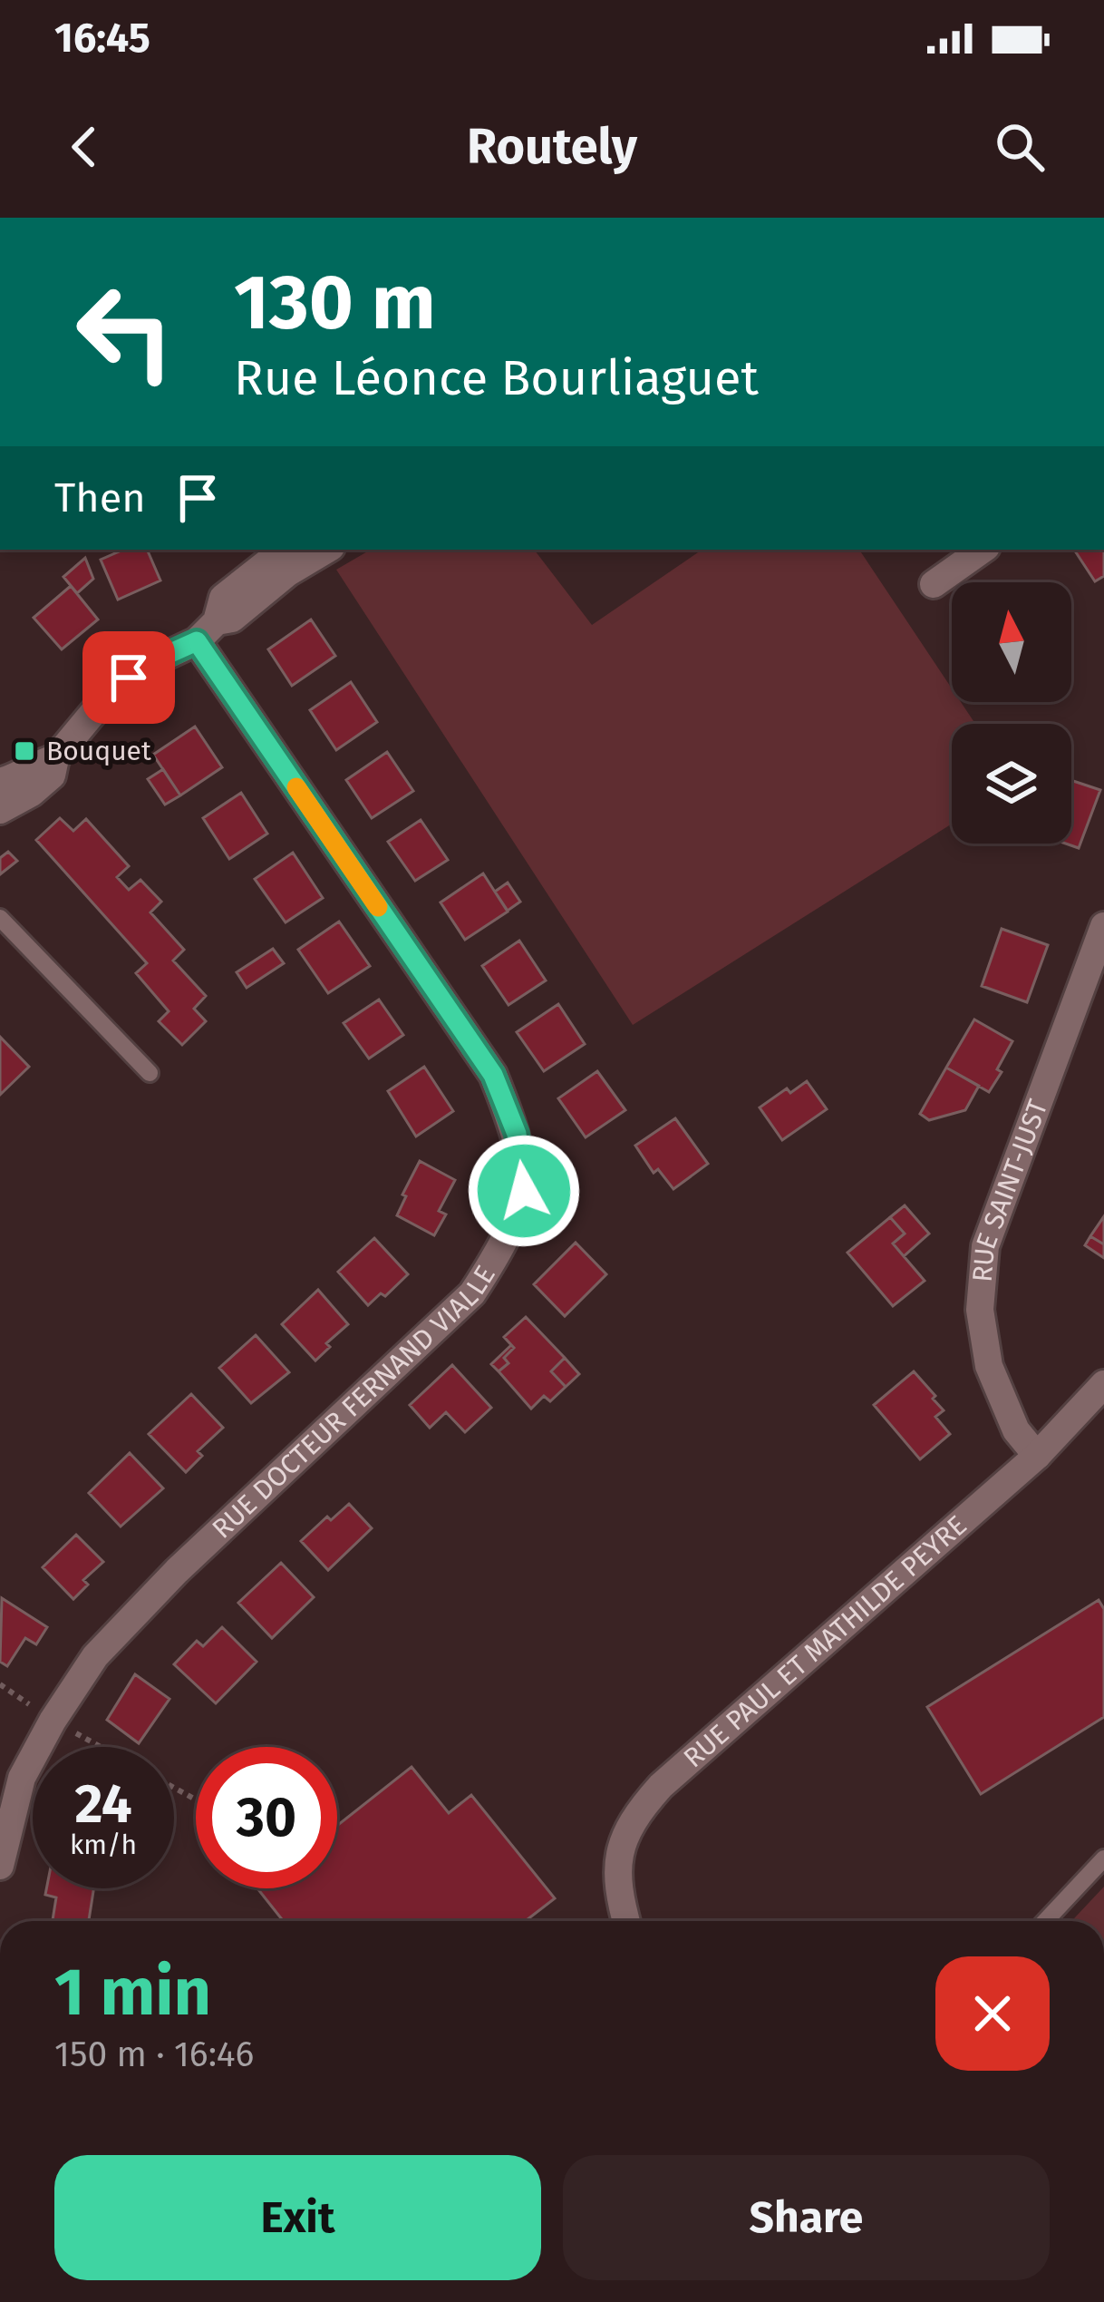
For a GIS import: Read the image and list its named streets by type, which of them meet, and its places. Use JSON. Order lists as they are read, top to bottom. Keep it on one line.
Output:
{"streets":{"street":["RUE SAINT-JUST","RUE DOCTEUR FERNAND VIALLE","RUE PAUL ET MATHILDE PEYRE"]},"crossings":[["RUE SAINT-JUST","RUE PAUL ET MATHILDE PEYRE"]],"places":{"transit":["Bouquet"]},"north":"top","page":{"status":"16:45","header":"Routely","turn":["130 m","Rue Léonce Bourliaguet"],"then":"Then","speed":"24 km/h","limit":"30","heading":["1 min","150 m · 16:46"],"buttons":["Exit","Share"]}}
